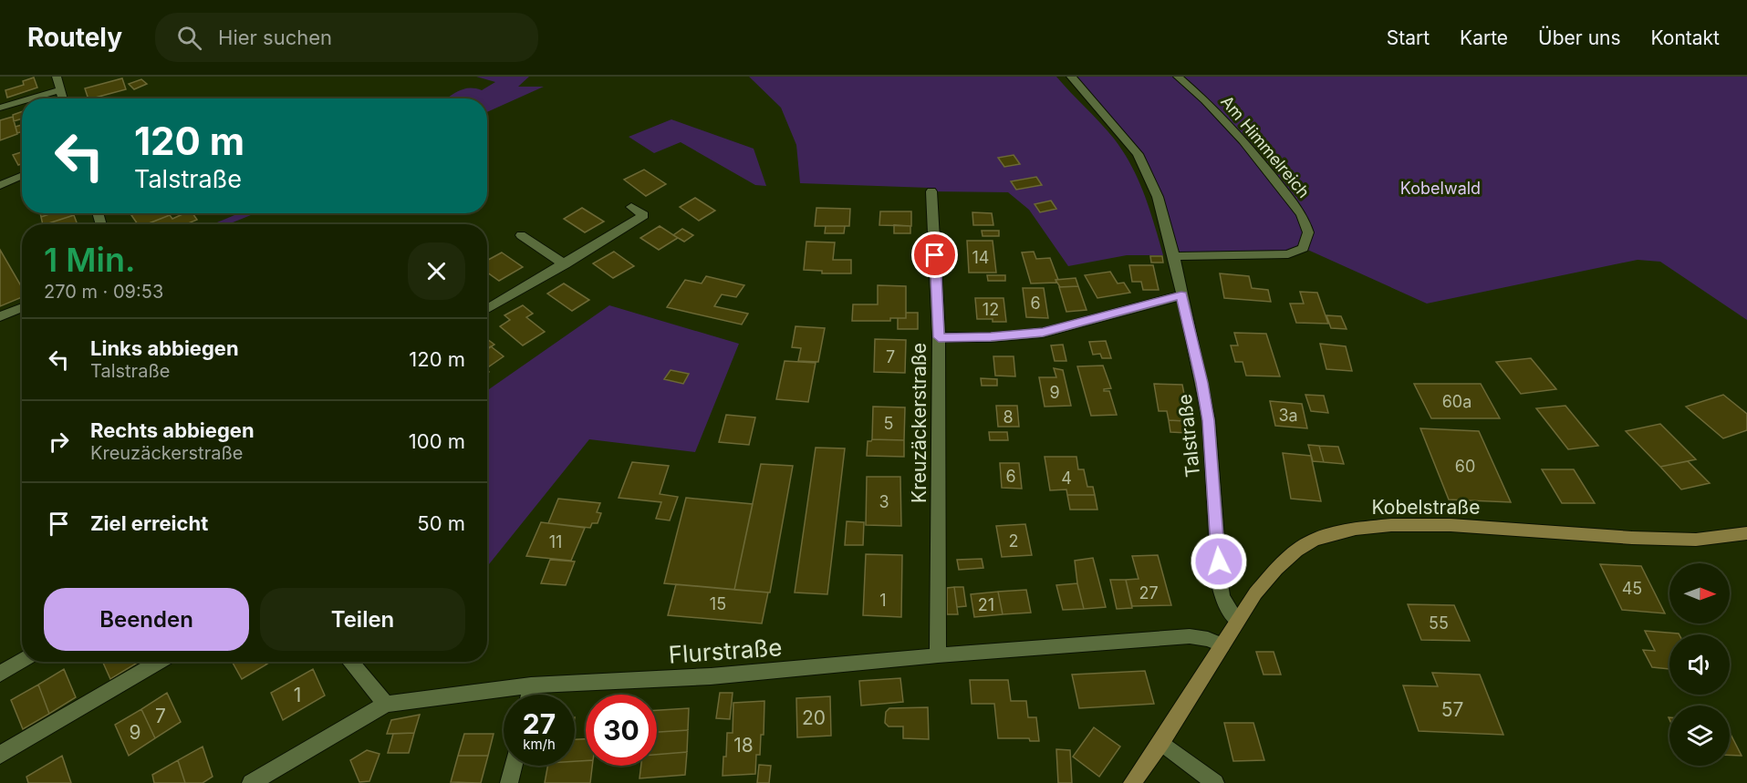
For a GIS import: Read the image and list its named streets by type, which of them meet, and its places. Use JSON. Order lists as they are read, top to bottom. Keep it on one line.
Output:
{"streets":{"street":["Am Himmelreich","Kreuzäckerstraße","Talstraße","Kobelstraße","Flurstraße"]},"crossings":[["Am Himmelreich","Talstraße"],["Kreuzäckerstraße","Flurstraße"],["Talstraße","Kobelstraße"],["Kobelstraße","Flurstraße"]],"parks":["Kobelwald"],"house_numbers":["14","6","12","7","9","60a","3a","8","5","60","6","4","3","2","11","45","27","1","15","21","55","1","57","7","20","9","18"],"north":"right","page":{"header":"Routely","search":"Hier suchen","nav":["Start","Karte","Über uns","Kontakt"],"turn":["120 m","Talstraße"],"heading":["1 Min.","270 m · 09:53"],"list":[{"name":"Links abbiegen","note":"Talstraße","value":"120 m"},{"name":"Rechts abbiegen","note":"Kreuzäckerstraße","value":"100 m"},{"name":"Ziel erreicht","value":"50 m"}],"buttons":["Beenden","Teilen"],"speed":"27 km/h","limit":"30"}}
